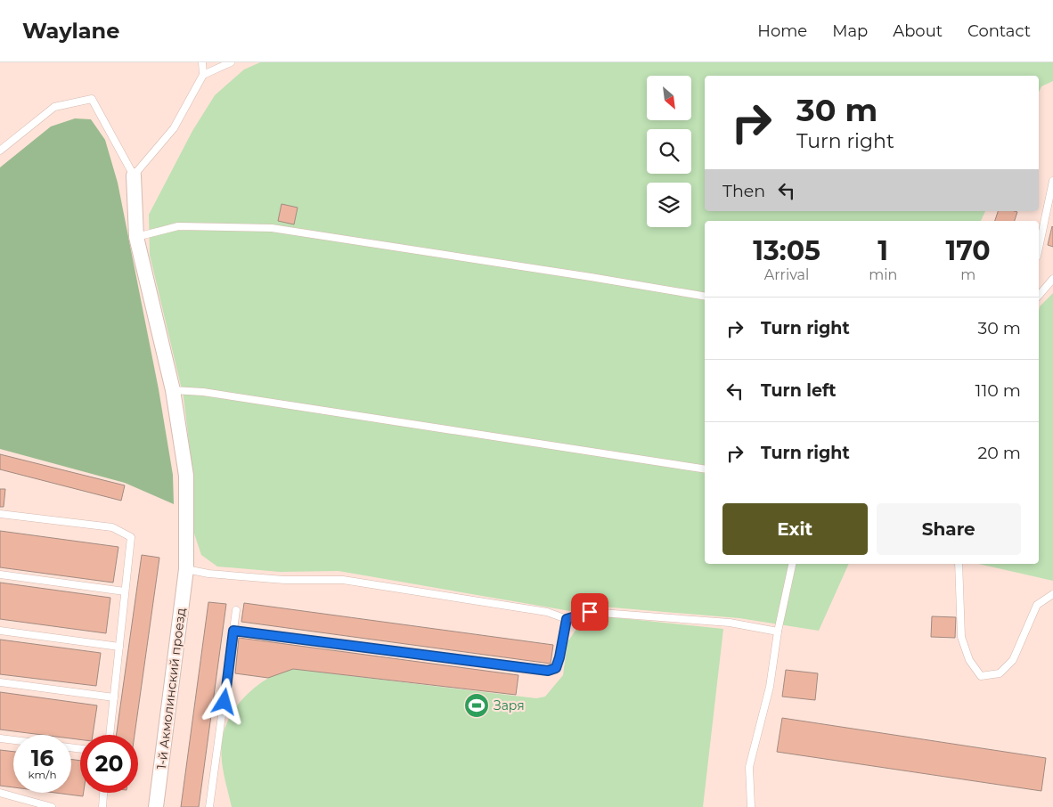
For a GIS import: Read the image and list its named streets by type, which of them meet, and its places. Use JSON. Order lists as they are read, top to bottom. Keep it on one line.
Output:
{"streets":{"street":["1-й Акмолинский проезд"]},"places":{"sports":["Заря"]},"north":"bottom right","page":{"header":"Waylane","nav":["Home","Map","About","Contact"],"turn":["30 m","Turn right"],"then":"Then","eta":["13:05","Arrival","1","min","170","m"],"list":[{"name":"Turn right","value":"30 m"},{"name":"Turn left","value":"110 m"},{"name":"Turn right","value":"20 m"}],"buttons":["Exit","Share"],"speed":"16 km/h","limit":"20"}}
